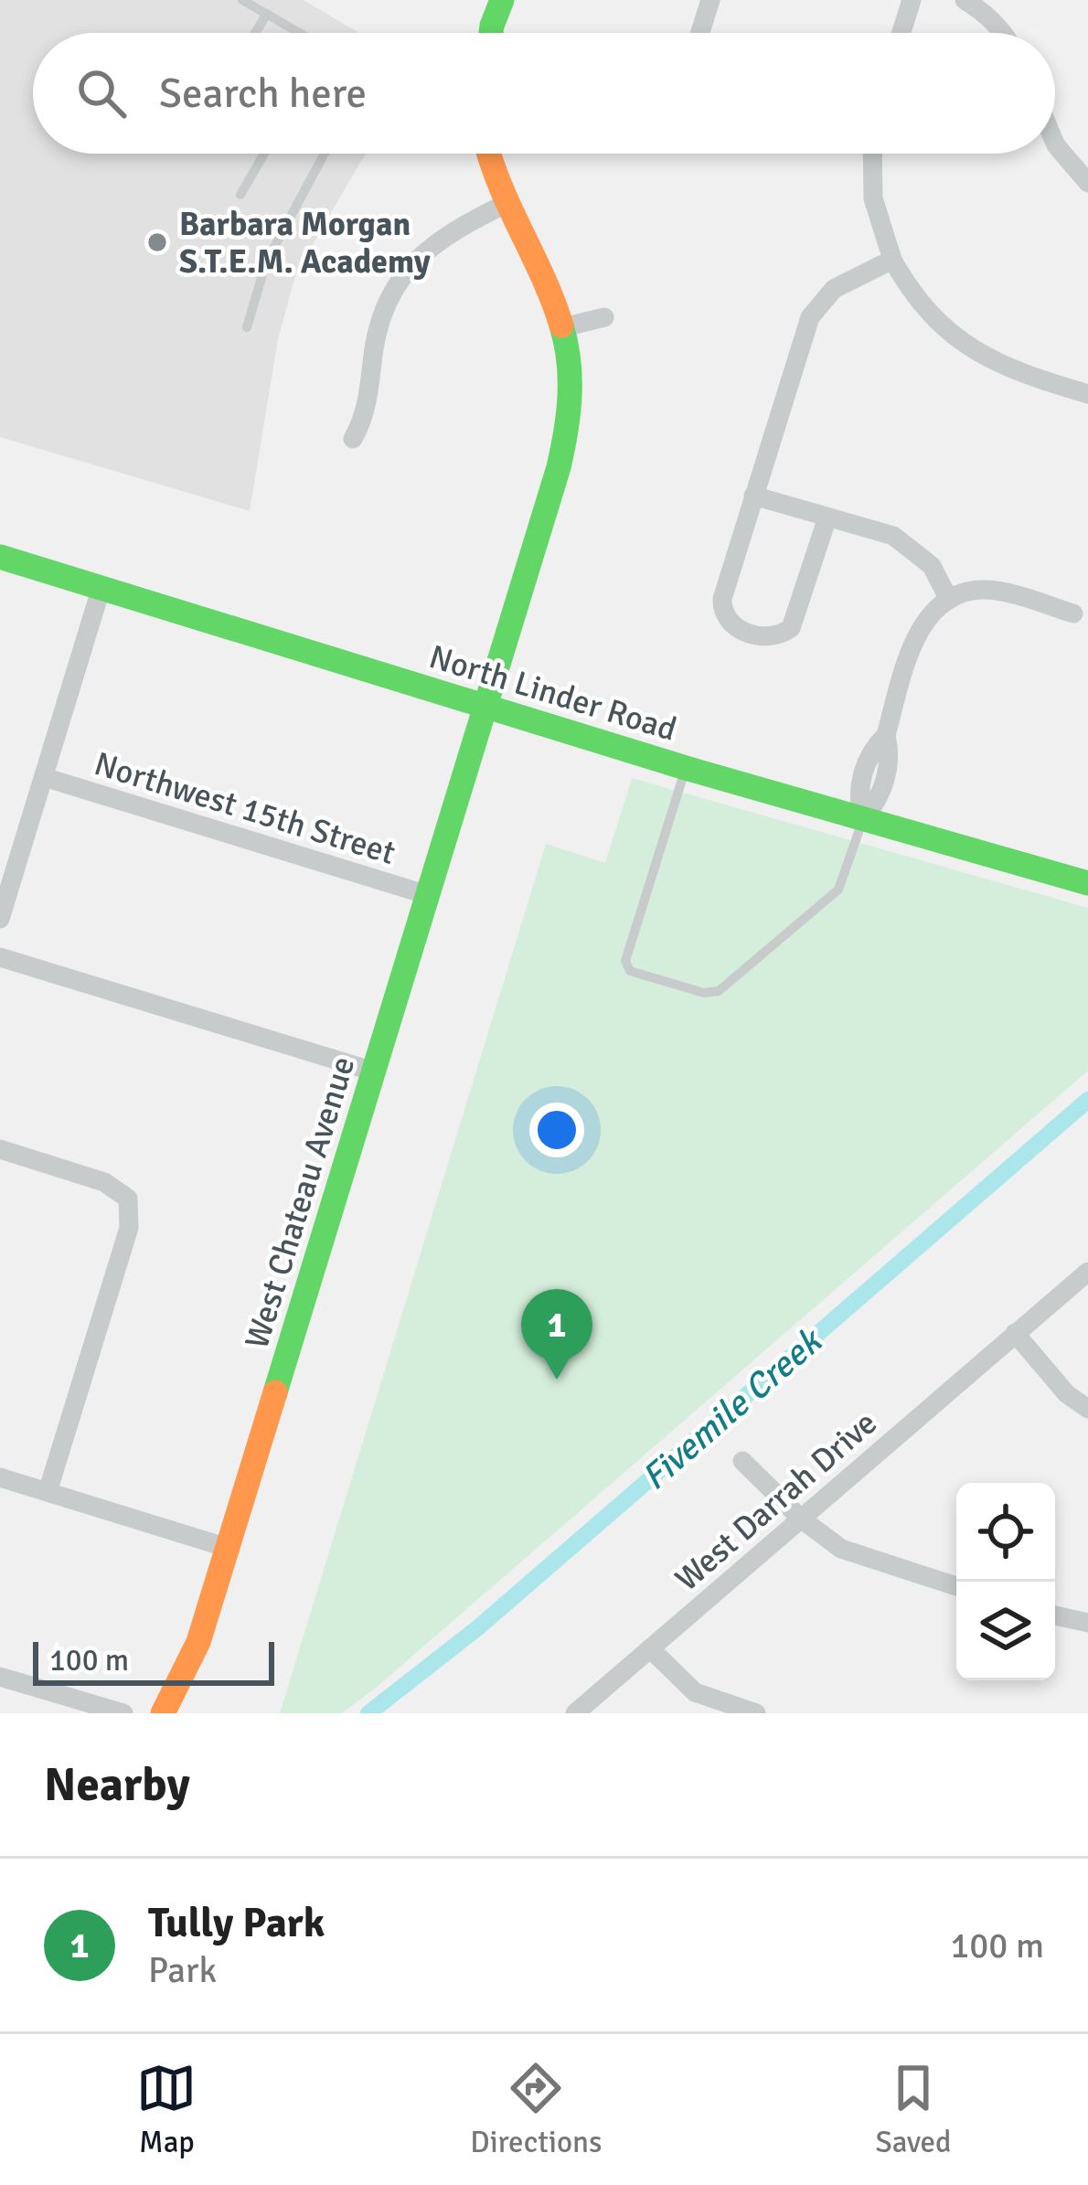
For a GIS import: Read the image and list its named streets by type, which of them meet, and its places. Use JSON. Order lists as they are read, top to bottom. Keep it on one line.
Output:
{"streets":{"street":["North Linder Road","Northwest 15th Street","West Chateau Avenue","West Darrah Drive"]},"crossings":[["North Linder Road","West Chateau Avenue"],["Northwest 15th Street","West Chateau Avenue"]],"water":["Fivemile Creek"],"places":["Barbara Morgan S.T.E.M. Academy"],"scale_bar":"100 m","page":{"search":"Search here","pins":"1","scale":"100 m","heading":"Nearby","list":[{"mark":"1","name":"Tully Park","note":"Park","value":"100 m"}],"nav":["Map","Directions","Saved"]}}
